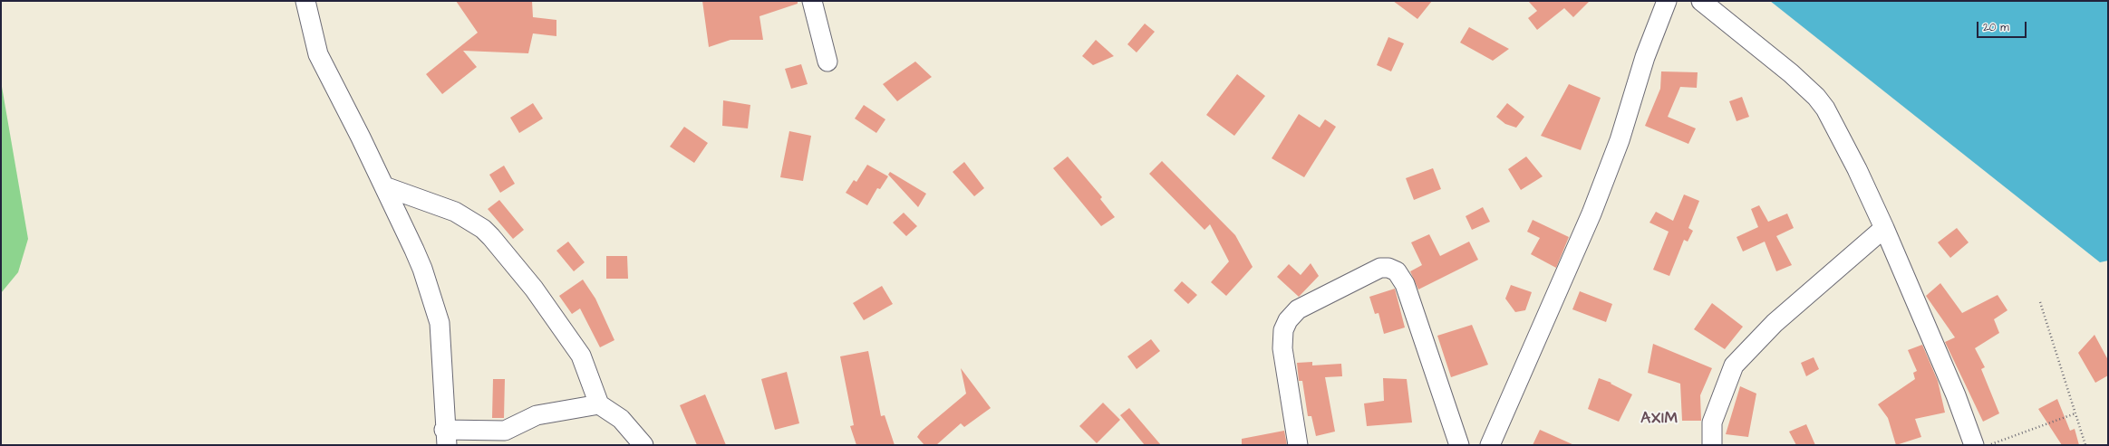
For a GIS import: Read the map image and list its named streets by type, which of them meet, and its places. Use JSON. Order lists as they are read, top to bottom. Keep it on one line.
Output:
{"districts":["AXIM"],"scale_bar":"20 m"}
